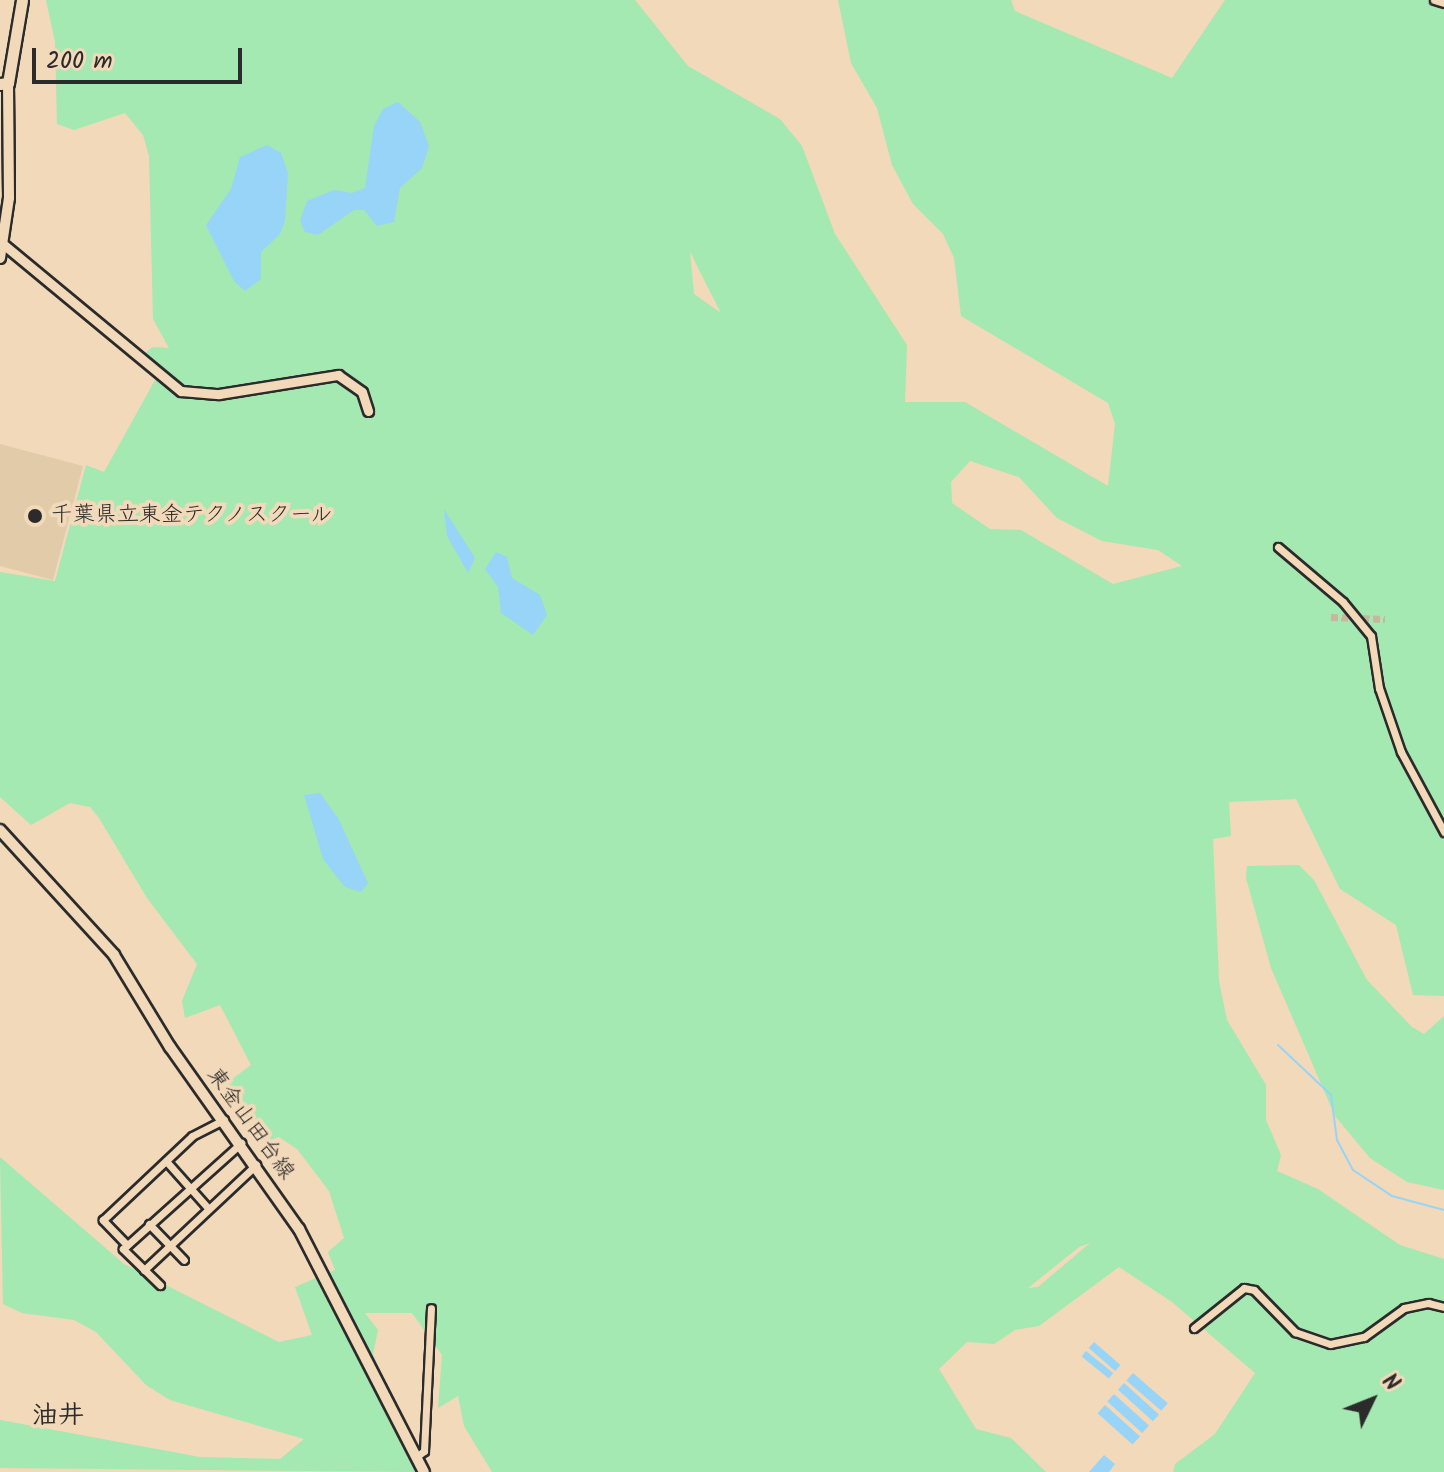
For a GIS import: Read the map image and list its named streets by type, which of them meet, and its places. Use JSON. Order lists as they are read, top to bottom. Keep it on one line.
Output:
{"streets":{"main road":["東金山田台線"]},"districts":["油井"],"places":["千葉県立東金テクノスクール"],"scale_bar":"200 m","north":"top right"}
